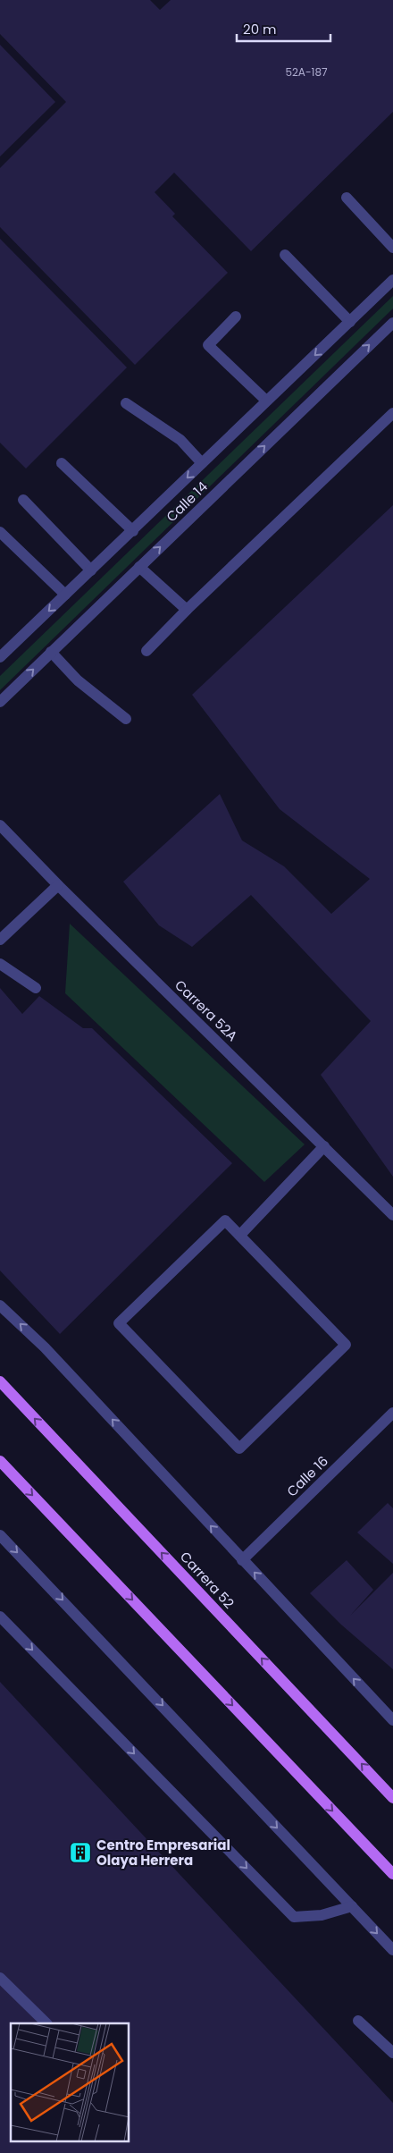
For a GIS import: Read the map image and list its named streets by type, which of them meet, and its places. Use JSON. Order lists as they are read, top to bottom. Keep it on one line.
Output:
{"streets":{"main road":["Carrera 52"],"street":["Calle 14","Carrera 52A","Calle 16"]},"places":{"building":["Centro Empresarial Olaya Herrera"]},"house_numbers":["52A-187"],"scale_bar":"20 m"}
